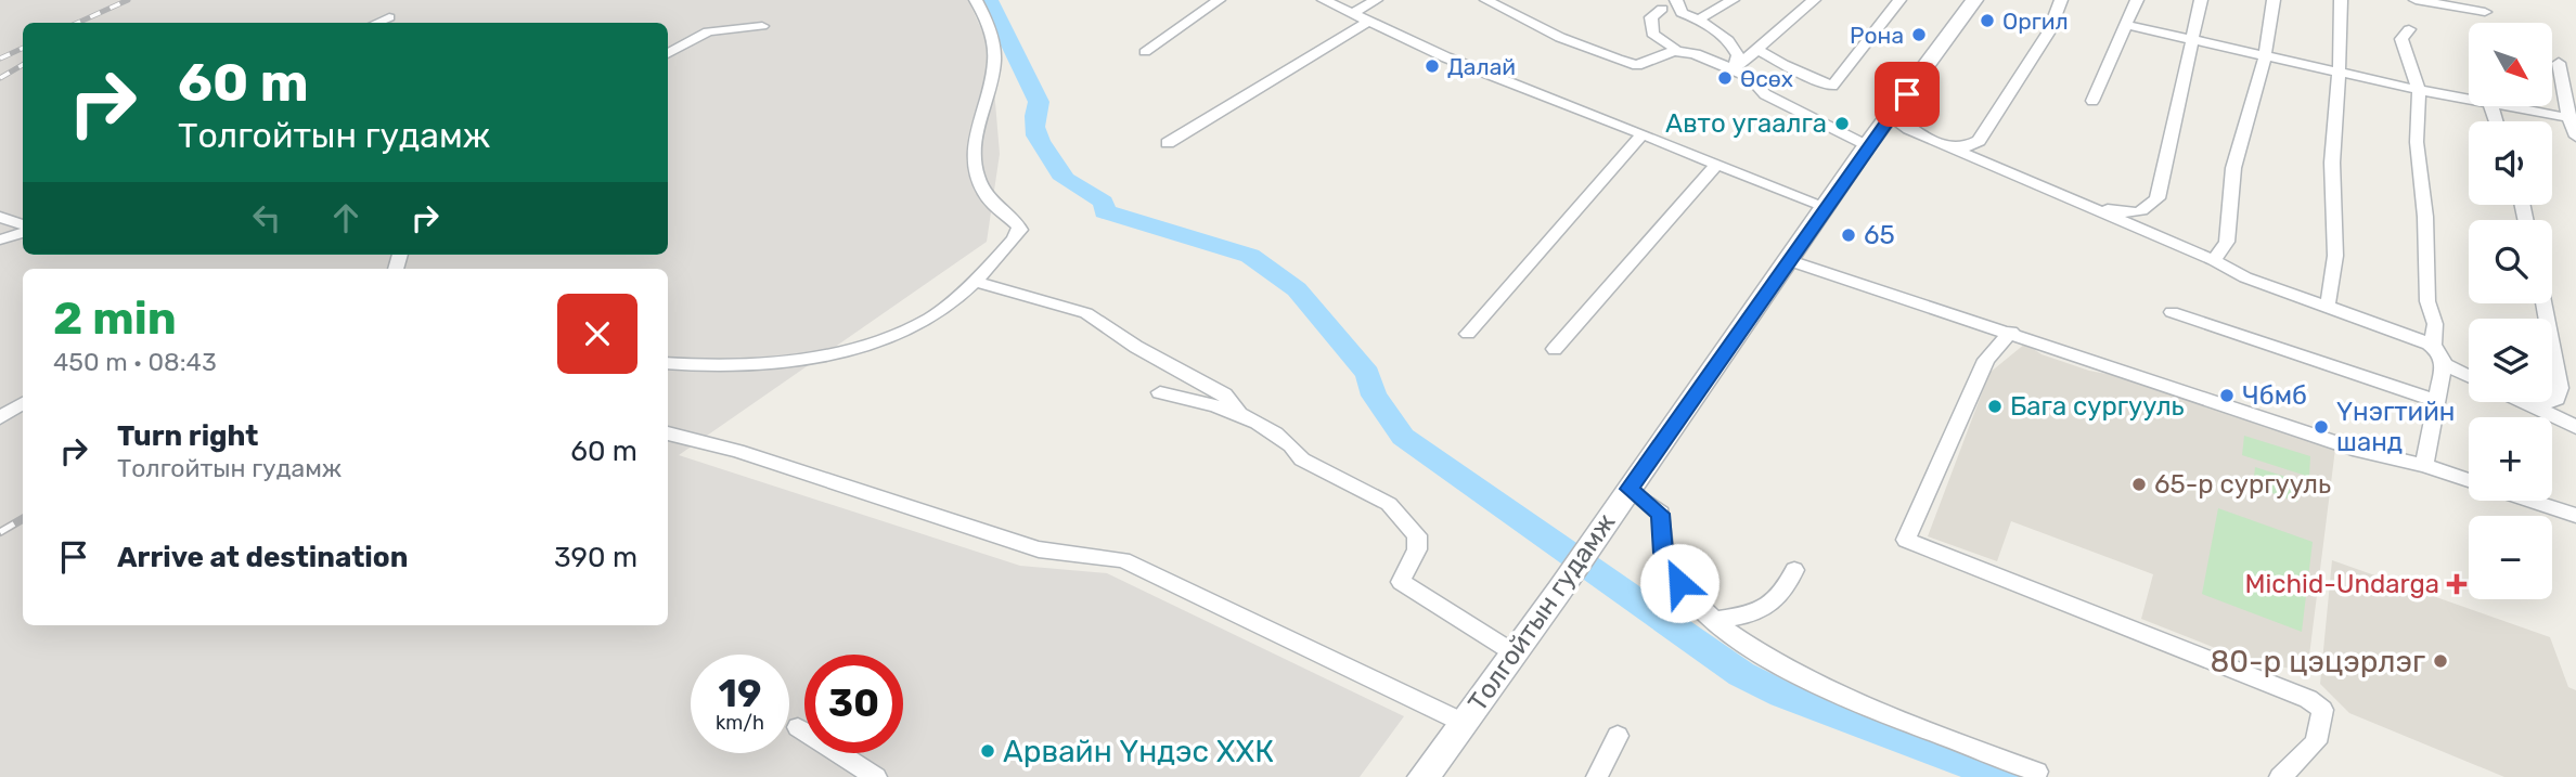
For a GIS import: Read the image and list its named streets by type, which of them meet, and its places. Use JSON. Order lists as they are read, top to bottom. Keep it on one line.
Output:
{"streets":{"main road":["Толгойтын гудамж"]},"places":{"other":["Оргил","Рона","Далай","Өсөх","Авто угаалга","65","Чбмб","Бага сургууль","Үнэгтийн шанд","65-р сургууль","80-р цэцэрлэг","Арвайн Үндэс ХХК"],"health":["Michid-Undarga"]},"north":"bottom right","page":{"map_buttons":["+","−"],"turn":["60 m","Толгойтын гудамж"],"heading":["2 min","450 m · 08:43"],"list":[{"name":"Turn right","note":"Толгойтын гудамж","value":"60 m"},{"name":"Arrive at destination","value":"390 m"}],"speed":"19 km/h","limit":"30"}}
